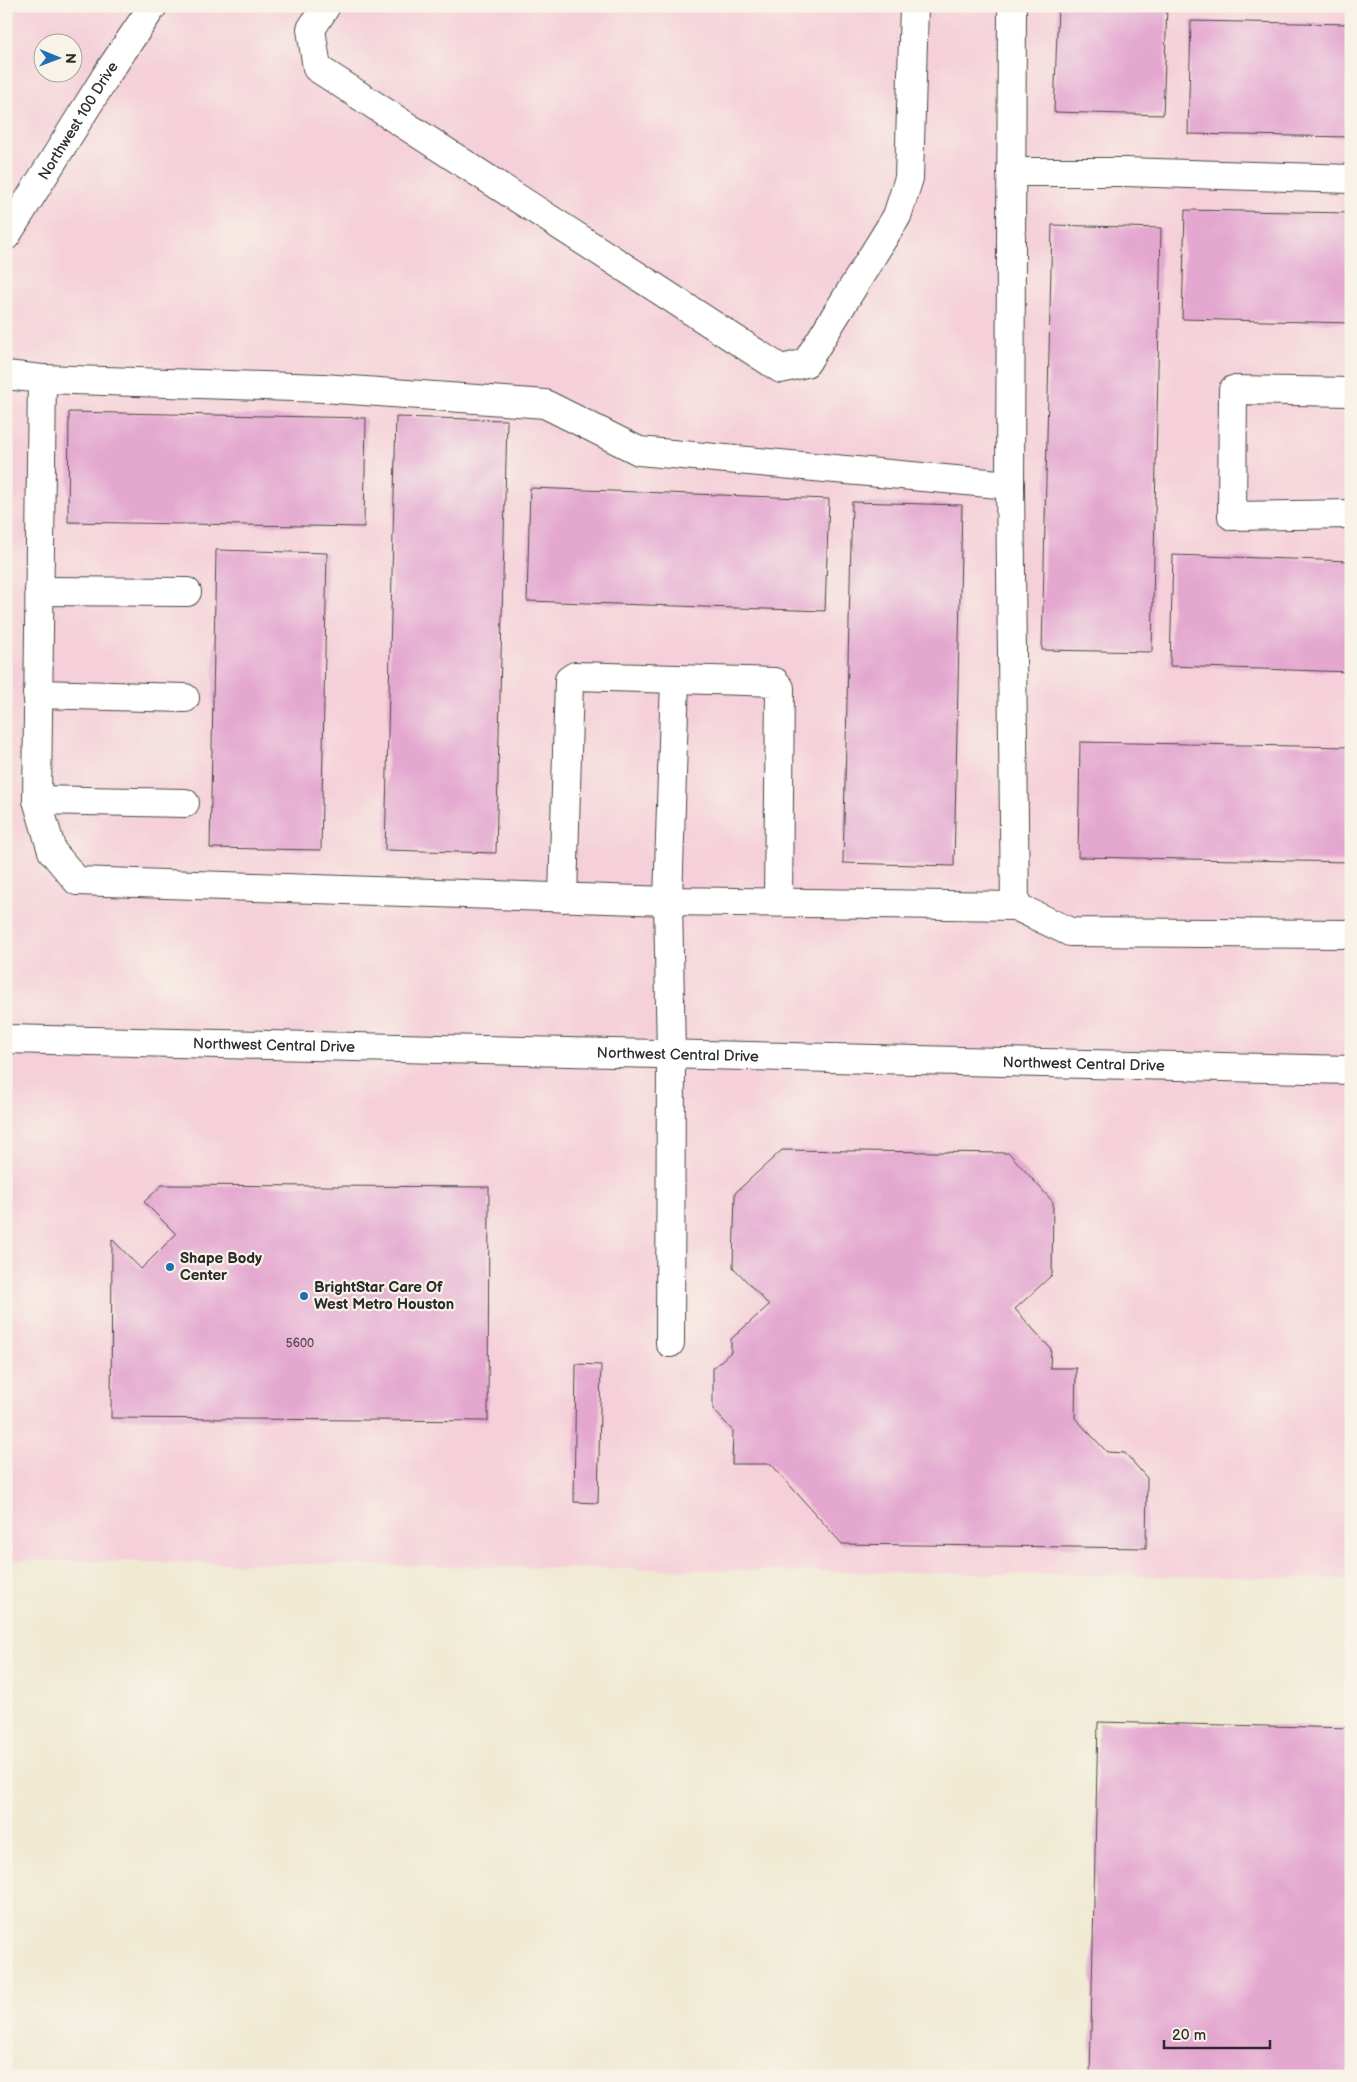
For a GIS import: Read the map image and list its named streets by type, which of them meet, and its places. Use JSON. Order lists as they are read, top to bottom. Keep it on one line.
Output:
{"streets":{"street":["Northwest 100 Drive","Northwest Central Drive"]},"places":["Shape Body Center","BrightStar Care Of West Metro Houston"],"house_numbers":["5600"],"scale_bar":"20 m","north":"right"}
